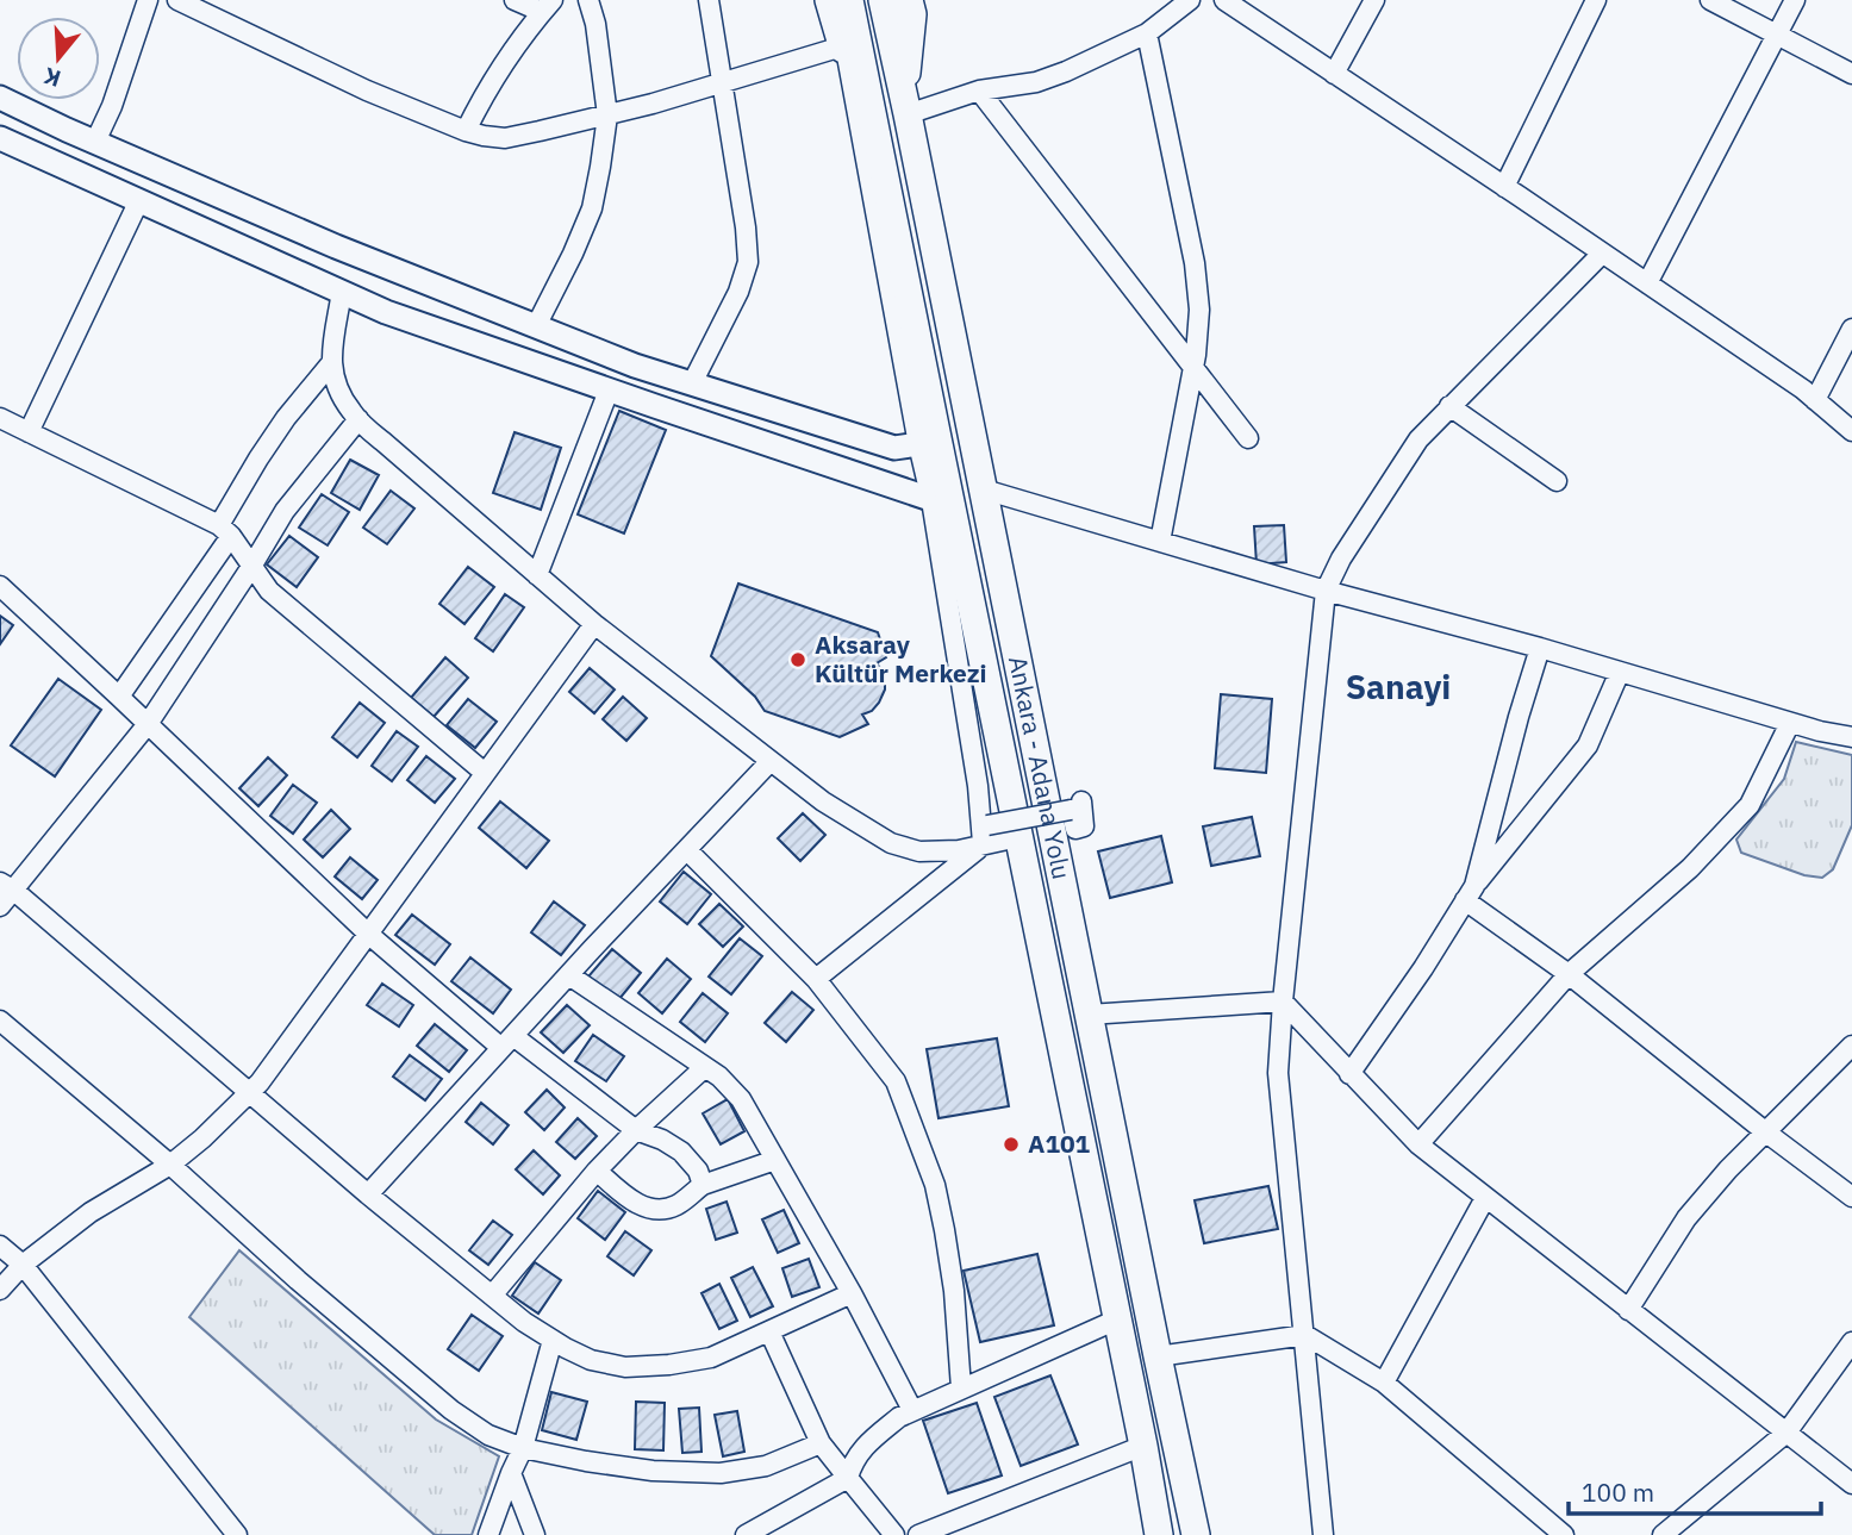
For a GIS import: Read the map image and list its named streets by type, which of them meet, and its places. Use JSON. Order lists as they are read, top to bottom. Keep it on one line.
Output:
{"streets":{"highway":["Ankara - Adana Yolu"]},"districts":["Sanayi"],"places":["Aksaray Kültür Merkezi","A101"],"scale_bar":"100 m","north":"bottom"}
